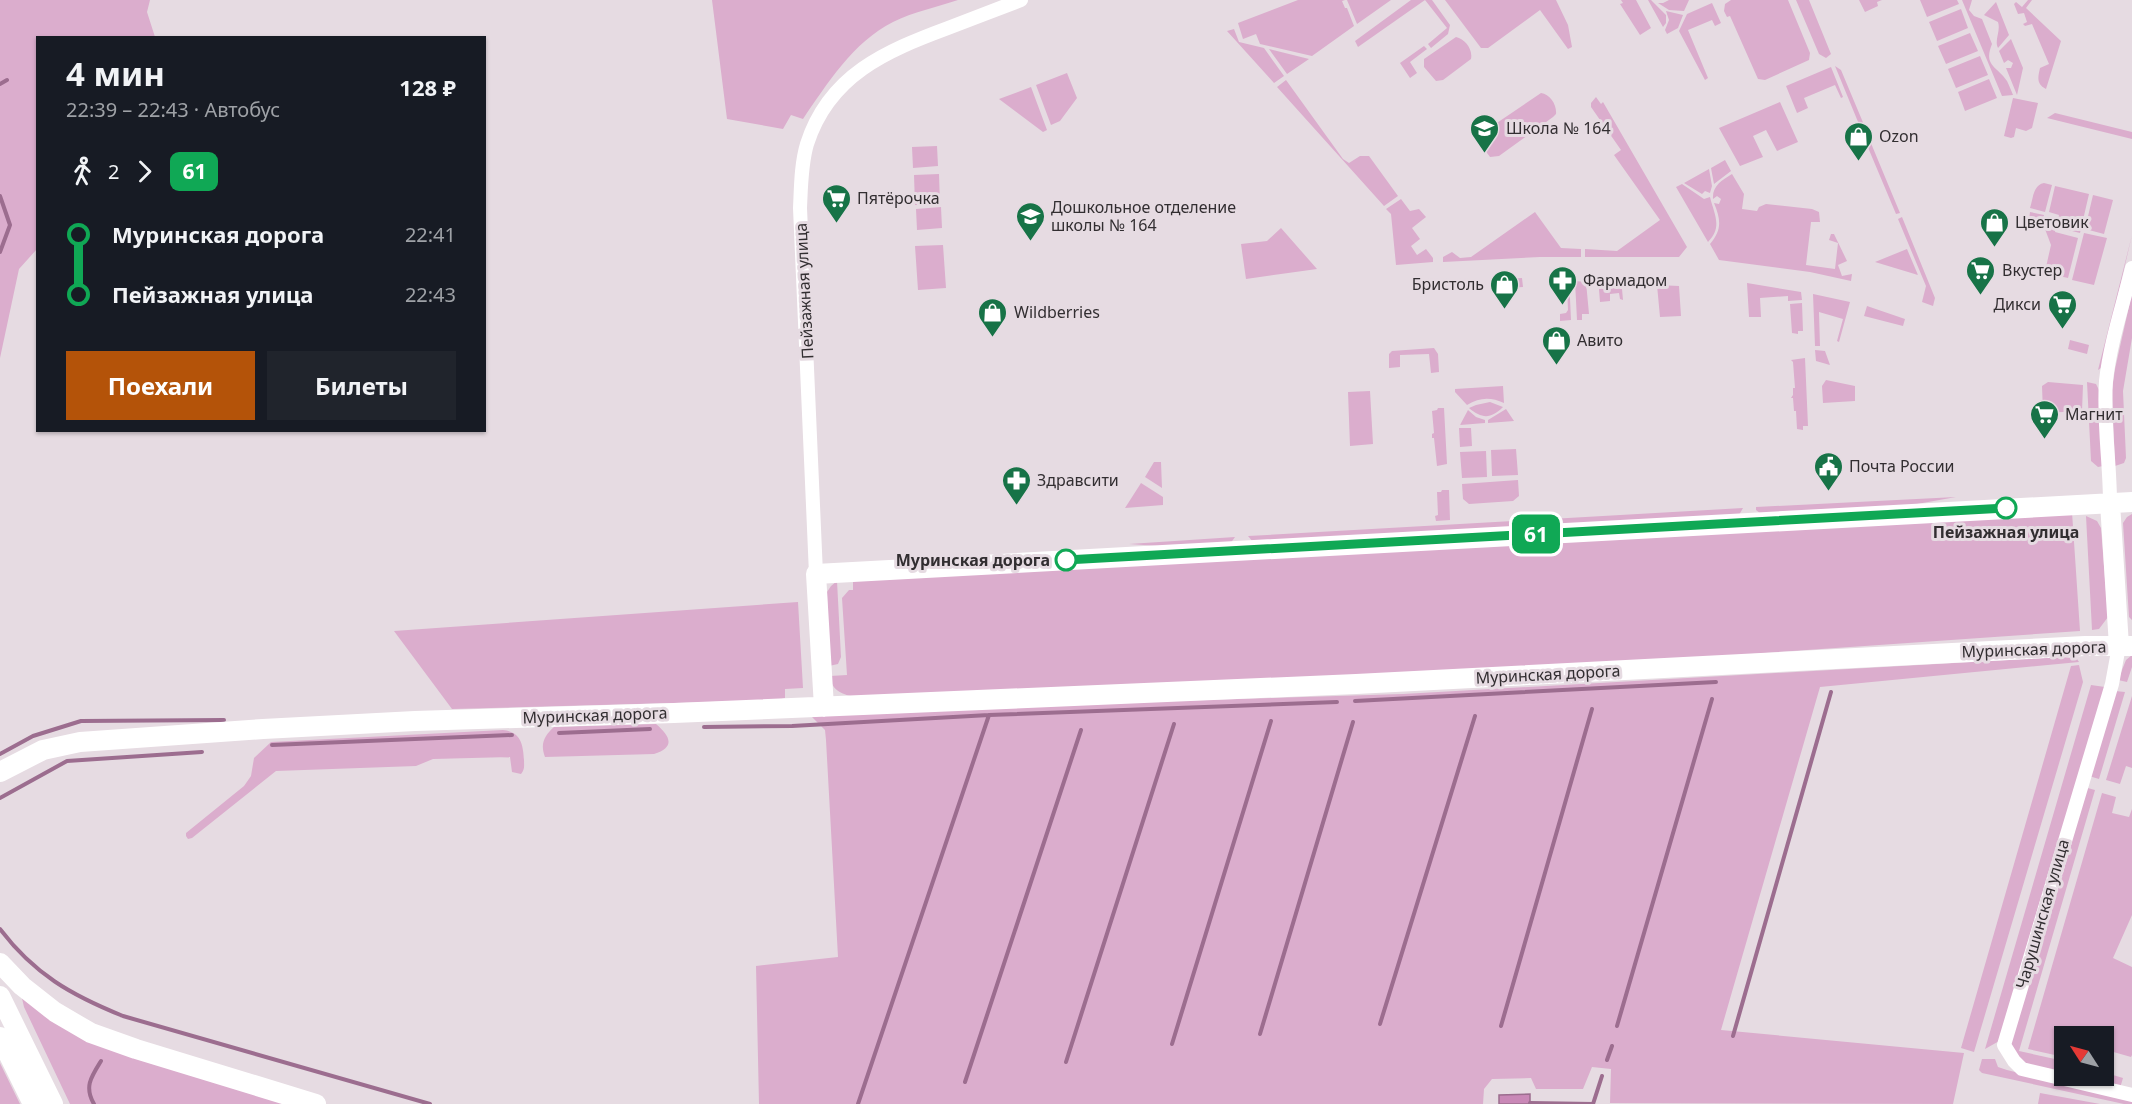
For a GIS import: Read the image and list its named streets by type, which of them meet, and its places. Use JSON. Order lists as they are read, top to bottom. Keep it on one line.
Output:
{"streets":{"street":["Пейзажная улица","Муринская дорога","Чарушинская улица"]},"crossings":[["Пейзажная улица","Муринская дорога"],["Муринская дорога","Чарушинская улица"]],"places":{"school or university":["Школа № 164","Дошкольное отделение школы № 164"],"shop":["Ozon","Цветовик","Бристоль","Wildberries","Авито"],"supermarket":["Пятёрочка","Вкустер","Дикси","Магнит"],"pharmacy":["Фармадом","Здравсити"],"public building":["Почта России"],"other":["Пейзажная улица","Муринская дорога"]},"lines":["bus line 61"],"north":"top left","page":{"on_map":"61","heading":["4 мин","22:39 – 22:43 · Автобус","128 ₽"],"legs":["2","61"],"list":[{"name":"Муринская дорога","value":"22:41"},{"name":"Пейзажная улица","value":"22:43"}],"buttons":["Поехали","Билеты"]}}
